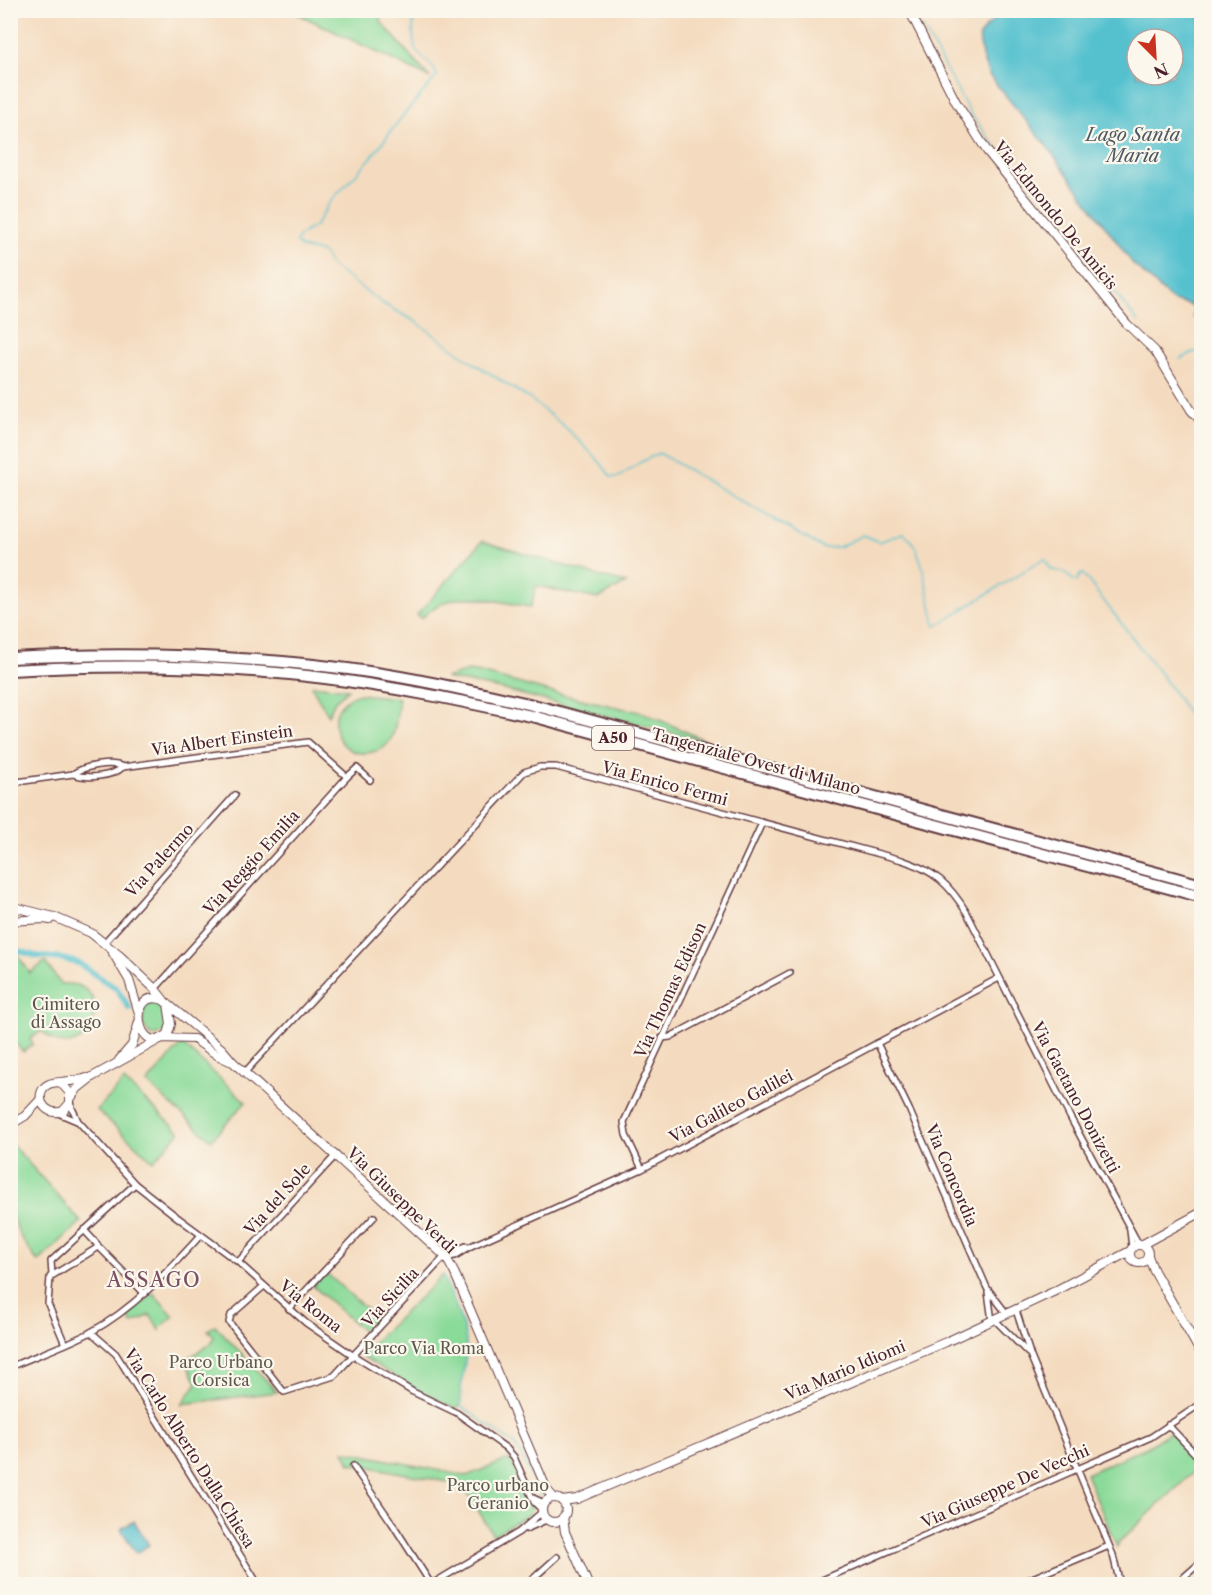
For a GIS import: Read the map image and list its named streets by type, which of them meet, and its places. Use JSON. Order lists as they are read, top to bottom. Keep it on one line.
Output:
{"streets":{"highway":["A50","Tangenziale Ovest di Milano"],"street":["Via Edmondo De Amicis","Via Albert Einstein","Via Enrico Fermi","Via Palermo","Via Reggio Emilia","Via Thomas Edison","Via Gaetano Donizetti","Via Galileo Galilei","Via Concordia","Via del Sole","Via Giuseppe Verdi","Via Sicilia","Via Roma","Via Mario Idiomi","Via Carlo Alberto Dalla Chiesa","Via Giuseppe De Vecchi"]},"crossings":[["Via Albert Einstein","Via Reggio Emilia"],["Via Enrico Fermi","Via Thomas Edison"],["Via Enrico Fermi","Via Gaetano Donizetti"],["Via Enrico Fermi","Via Galileo Galilei"],["Via Enrico Fermi","Via Giuseppe Verdi"],["Via Reggio Emilia","Via Giuseppe Verdi"],["Via Thomas Edison","Via Galileo Galilei"],["Via Gaetano Donizetti","Via Galileo Galilei"],["Via Gaetano Donizetti","Via Mario Idiomi"],["Via Galileo Galilei","Via Concordia"],["Via Galileo Galilei","Via Giuseppe Verdi"],["Via Galileo Galilei","Via Sicilia"],["Via Concordia","Via Mario Idiomi"],["Via del Sole","Via Giuseppe Verdi"],["Via del Sole","Via Roma"],["Via Giuseppe Verdi","Via Sicilia"],["Via Giuseppe Verdi","Via Roma"],["Via Giuseppe Verdi","Via Mario Idiomi"],["Via Sicilia","Via Roma"],["Via Roma","Via Mario Idiomi"]],"districts":["ASSAGO"],"water":["Lago Santa Maria"],"parks":["Cimitero di Assago","Parco Via Roma","Parco Urbano Corsica","Parco urbano Geranio"],"north":"bottom right"}
